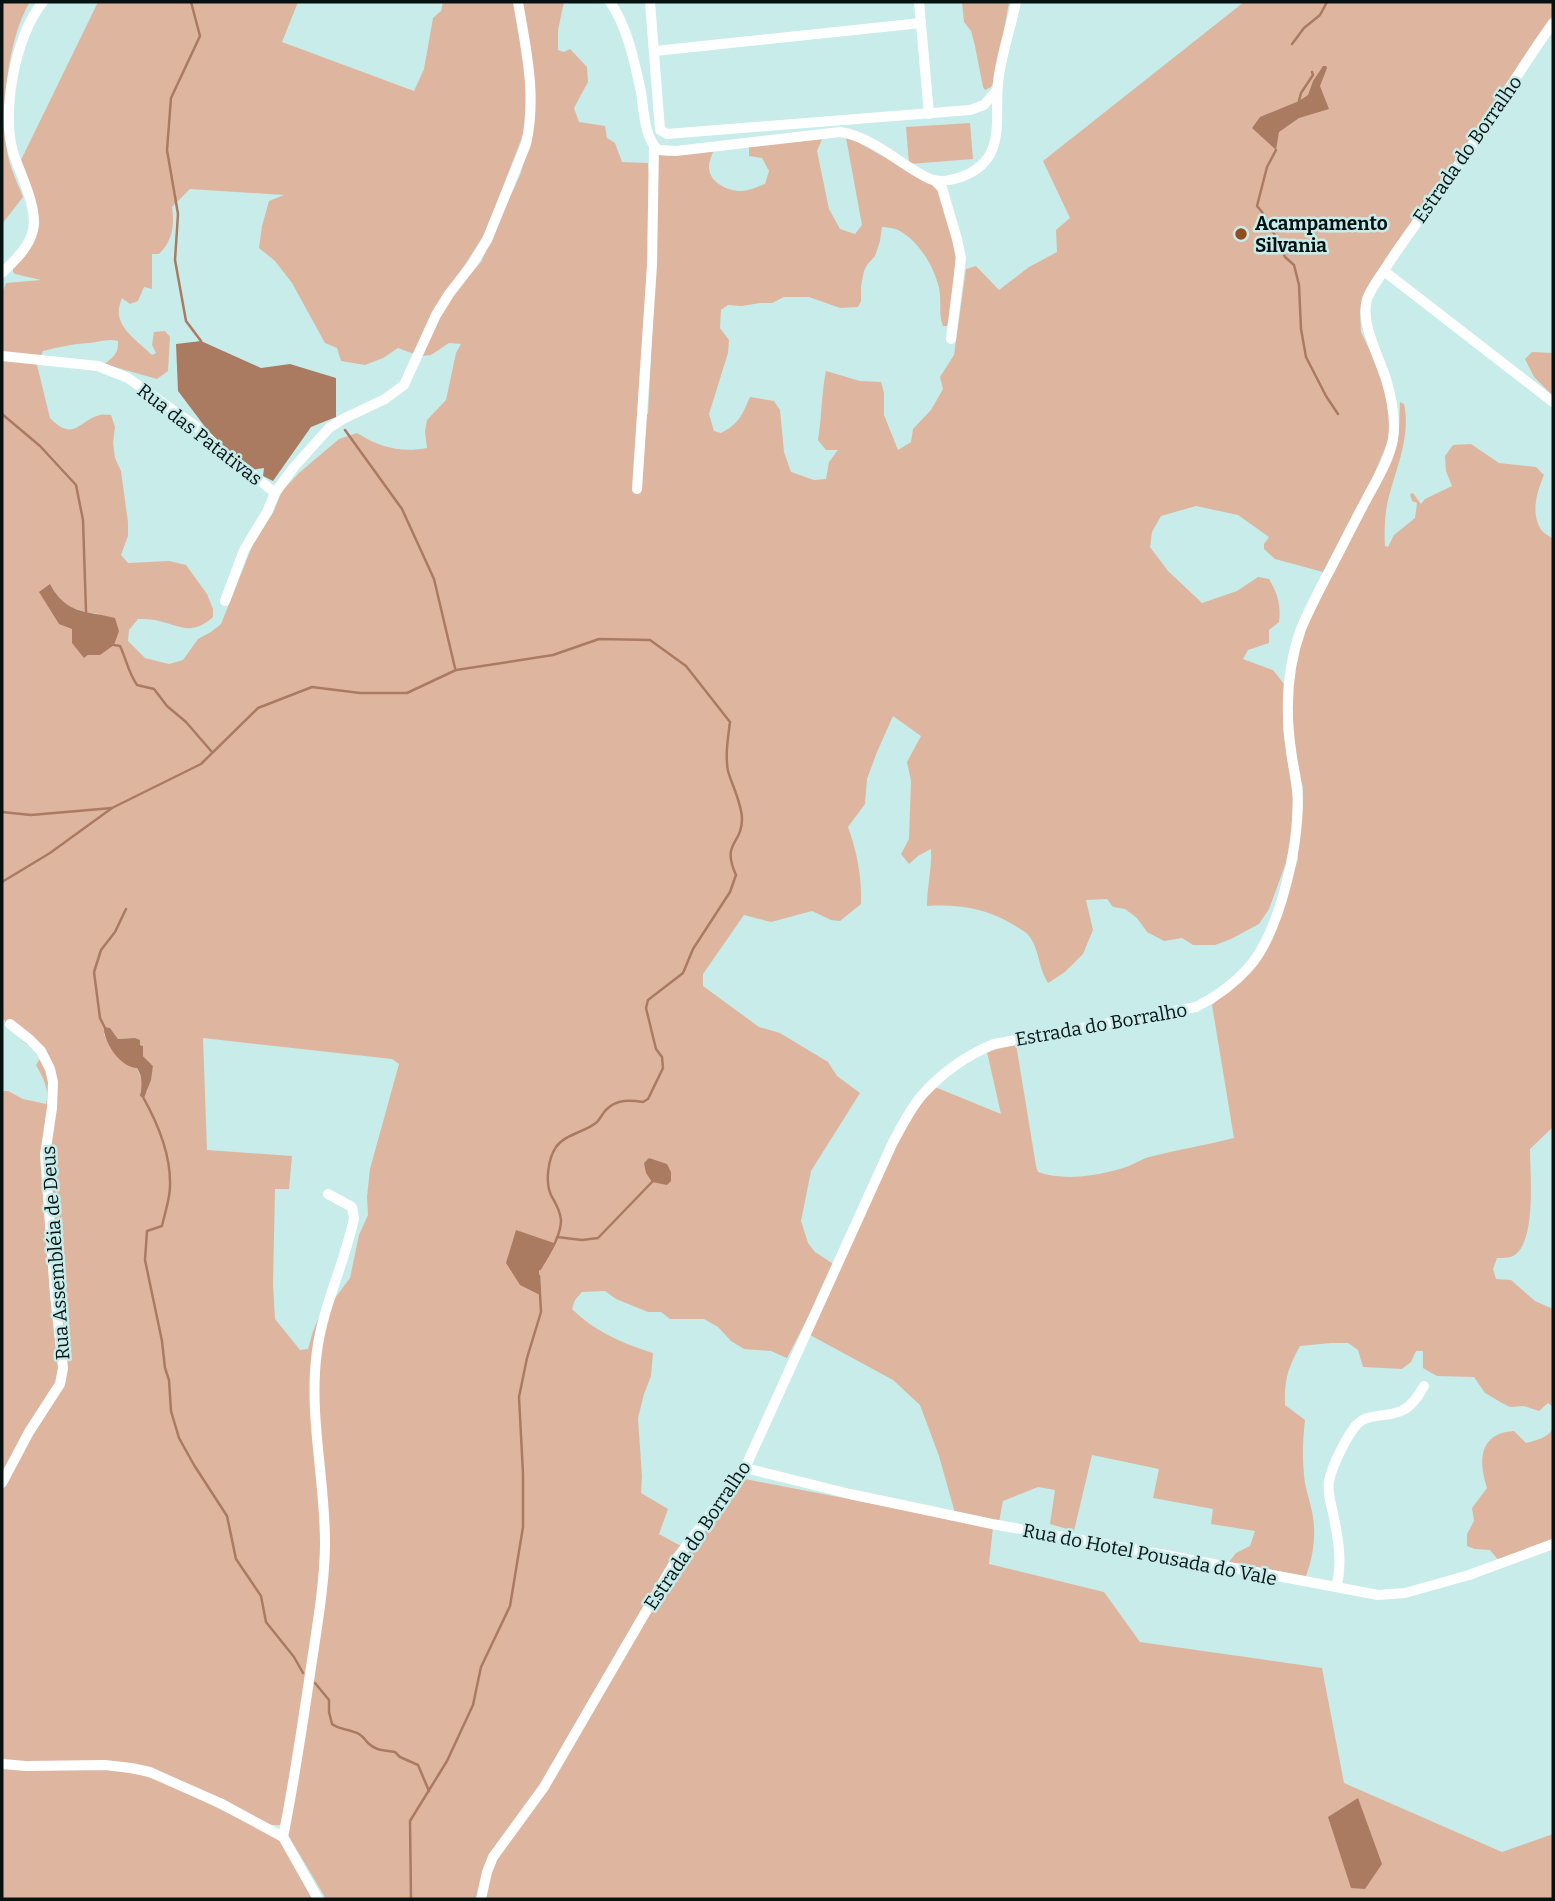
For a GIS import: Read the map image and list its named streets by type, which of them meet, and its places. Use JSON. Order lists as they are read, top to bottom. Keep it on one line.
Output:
{"streets":{"street":["Estrada do Borralho","Rua das Patativas","Rua Assembléia de Deus","Rua do Hotel Pousada do Vale"]},"crossings":[["Estrada do Borralho","Rua do Hotel Pousada do Vale"]],"places":["Acampamento Silvania"]}
